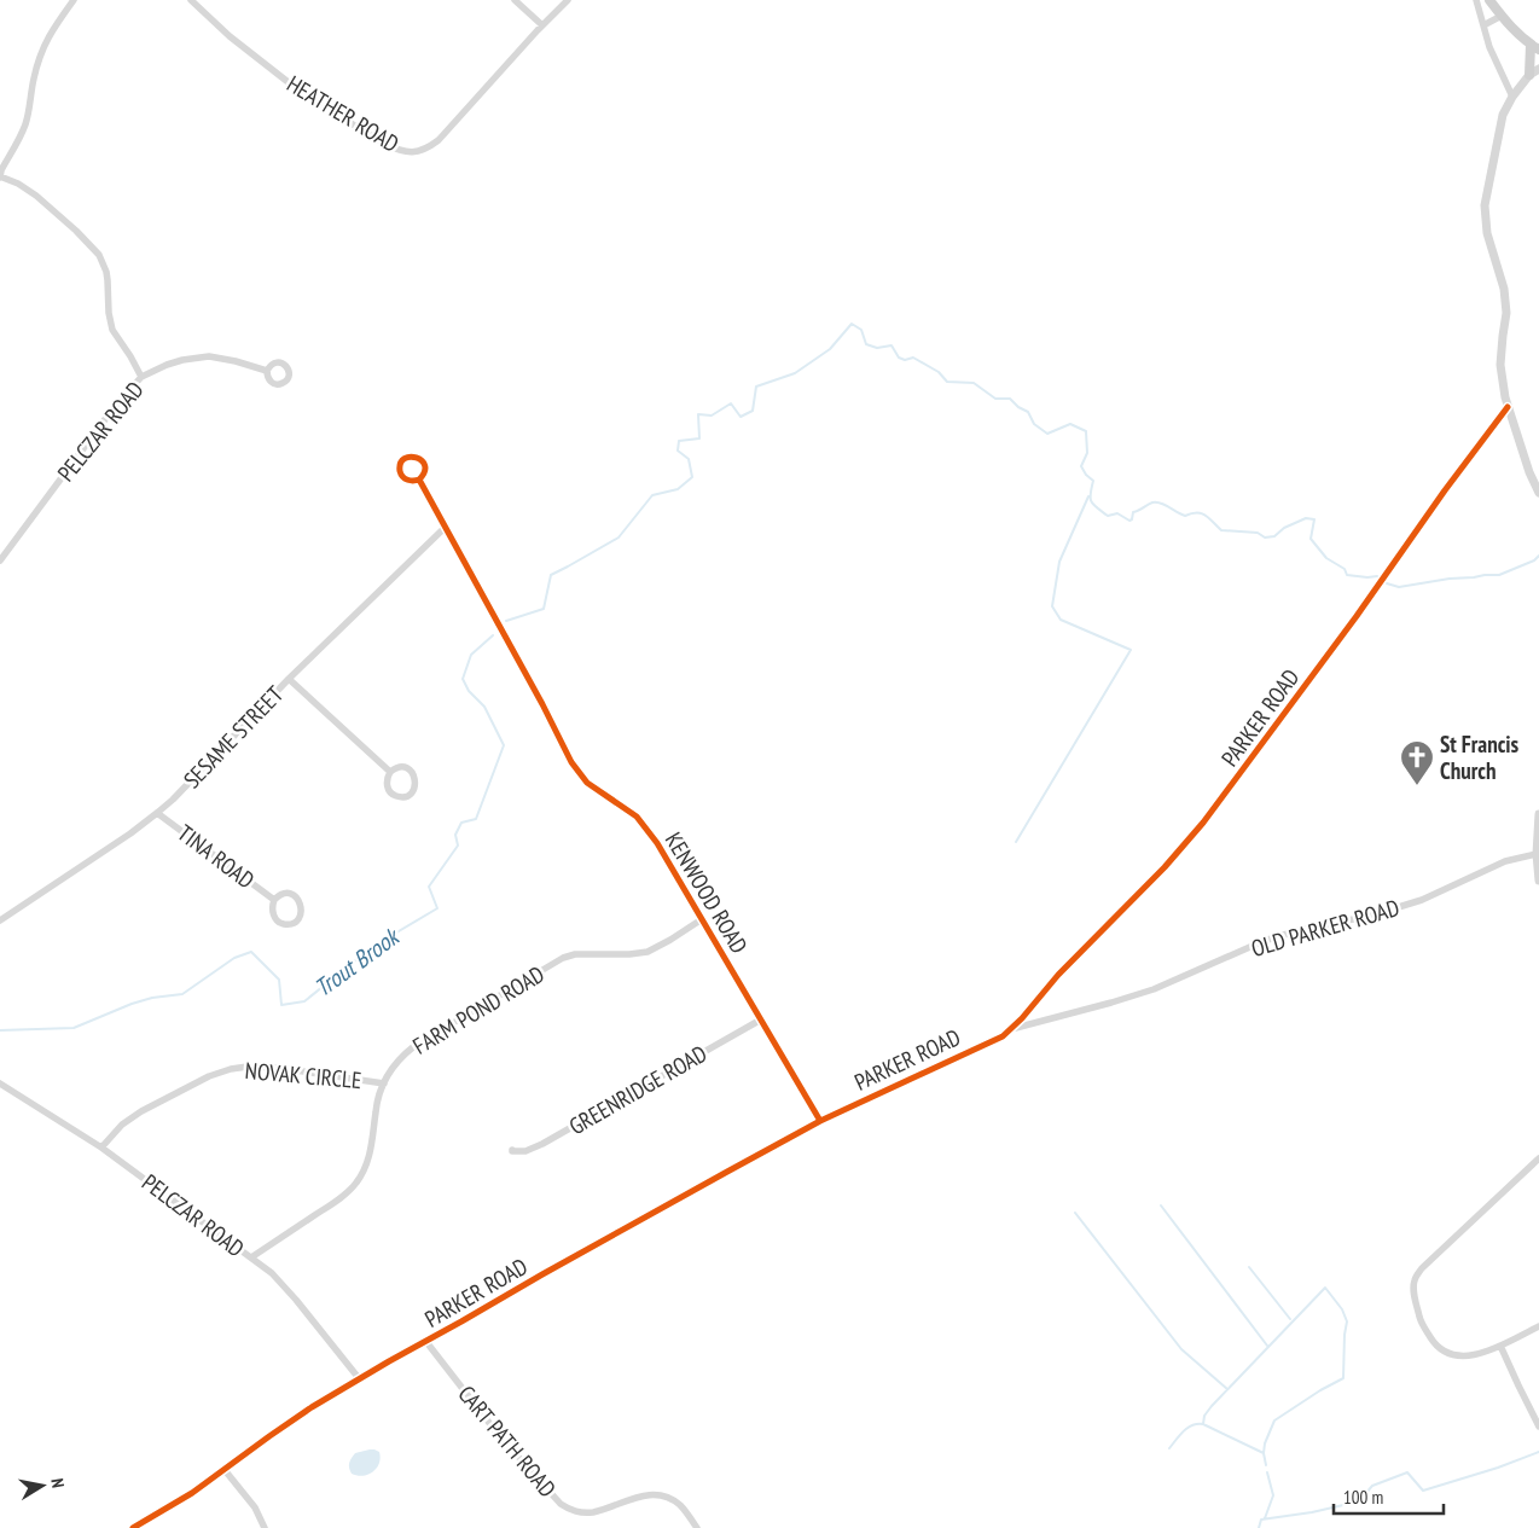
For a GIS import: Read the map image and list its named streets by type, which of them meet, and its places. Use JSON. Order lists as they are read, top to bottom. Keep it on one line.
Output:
{"streets":{"street":["HEATHER ROAD","PELCZAR ROAD","PARKER ROAD","SESAME STREET","TINA ROAD","KENWOOD ROAD","OLD PARKER ROAD","FARM POND ROAD","NOVAK CIRCLE","GREENRIDGE ROAD","CART PATH ROAD"]},"crossings":[["PELCZAR ROAD","PARKER ROAD"],["PELCZAR ROAD","FARM POND ROAD"],["PELCZAR ROAD","NOVAK CIRCLE"],["PARKER ROAD","KENWOOD ROAD"],["PARKER ROAD","OLD PARKER ROAD"],["PARKER ROAD","CART PATH ROAD"],["SESAME STREET","TINA ROAD"],["SESAME STREET","KENWOOD ROAD"],["KENWOOD ROAD","FARM POND ROAD"],["KENWOOD ROAD","GREENRIDGE ROAD"],["FARM POND ROAD","NOVAK CIRCLE"]],"water":["Trout Brook"],"places":{"church":["St Francis Church"]},"scale_bar":"100 m","north":"right"}
